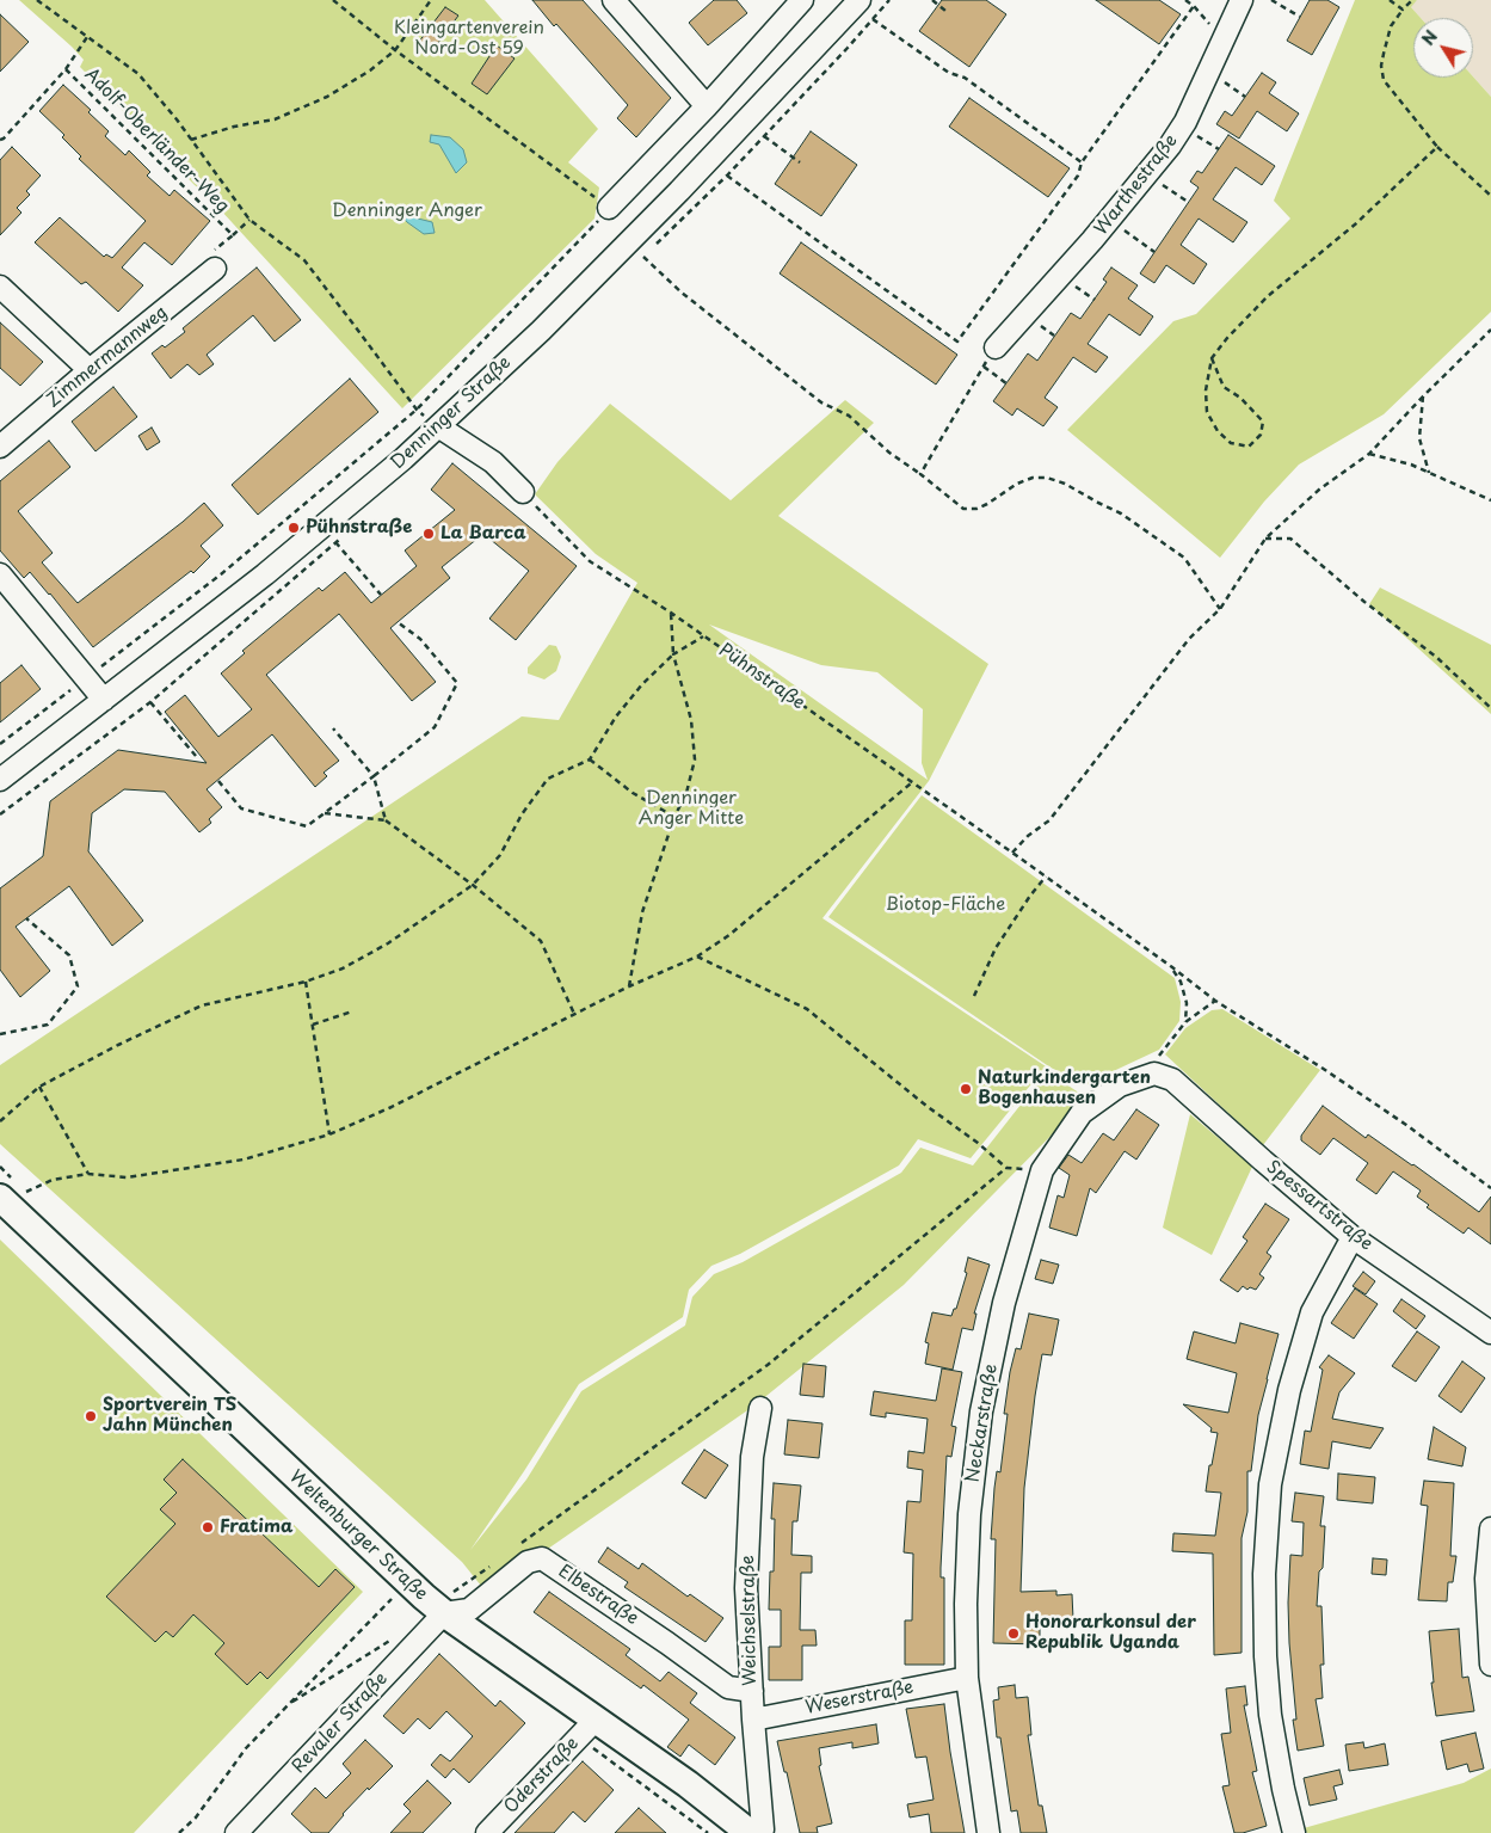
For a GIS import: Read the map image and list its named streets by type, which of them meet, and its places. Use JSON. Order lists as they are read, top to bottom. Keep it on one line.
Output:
{"streets":{"main road":["Weltenburger Straße"],"street":["Warthestraße","Zimmermannweg","Denninger Straße","Spessartstraße","Neckarstraße","Elbestraße","Weichselstraße","Weserstraße","Revaler Straße","Oderstraße"],"path":["Adolf-Oberländer-Weg","Pühnstraße"]},"crossings":[["Adolf-Oberländer-Weg","Zimmermannweg"],["Spessartstraße","Neckarstraße"],["Neckarstraße","Weserstraße"],["Weltenburger Straße","Elbestraße"],["Weltenburger Straße","Revaler Straße"],["Weltenburger Straße","Oderstraße"],["Elbestraße","Weichselstraße"],["Elbestraße","Revaler Straße"],["Weichselstraße","Weserstraße"]],"parks":["Kleingartenverein Nord-Ost 59","Denninger Anger","Denninger Anger Mitte","Biotop-Fläche"],"places":["Pühnstraße","La Barca","Naturkindergarten Bogenhausen","Sportverein TS Jahn München","Fratima","Honorarkonsul der Republik Uganda"],"north":"top left"}
